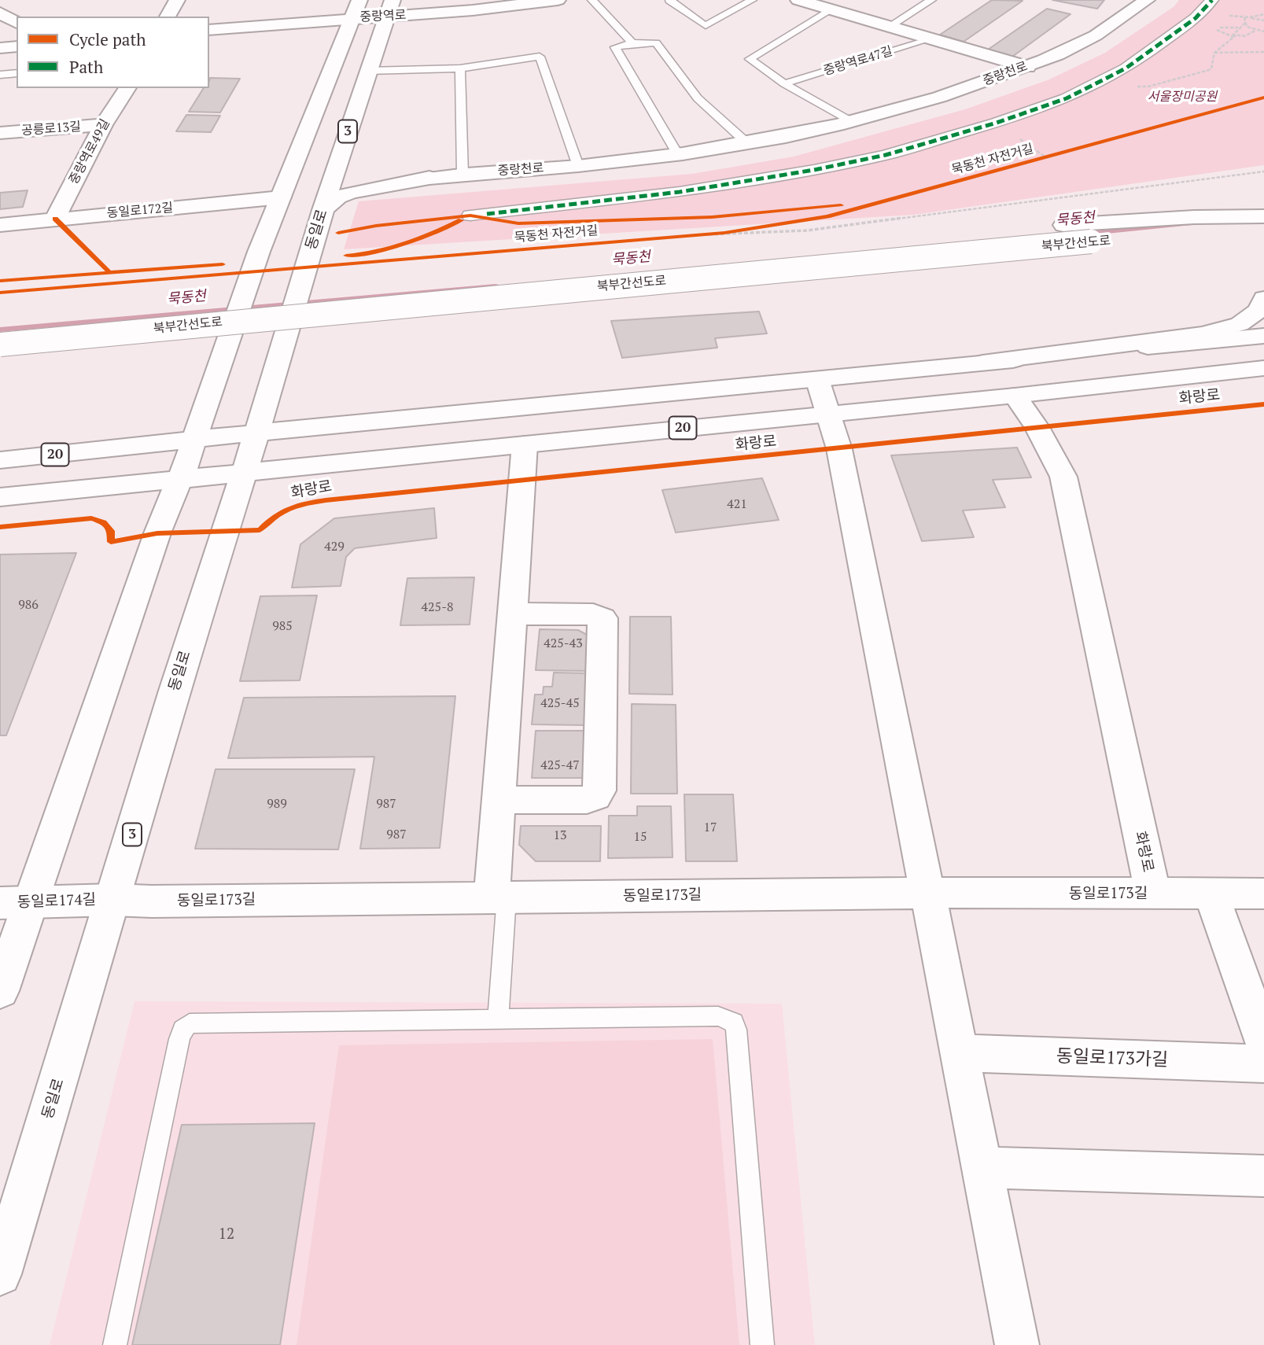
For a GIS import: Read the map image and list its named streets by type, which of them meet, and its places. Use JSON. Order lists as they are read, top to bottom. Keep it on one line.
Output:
{"streets":{"main road":["중랑역로","중랑역로47길","중랑천로","공릉로13길","3","중랑역로49길","동일로172길","동일로","북부간선도로","화랑로","20","동일로173길","동일로174길","동일로173가길"],"cycle path":["묵동천 자전거길"]},"crossings":[["중랑역로","동일로"],["중랑역로47길","중랑천로"],["공릉로13길","중랑역로49길"],["중랑역로49길","동일로172길"],["동일로","화랑로"],["동일로","20"],["동일로","동일로173길"],["동일로","동일로174길"],["화랑로","동일로173길"],["동일로173길","동일로174길"]],"water":["묵동천"],"parks":["서울장미공원"],"house_numbers":["421","429","986","425-8","985","425-43","425-45","425-47","989","987","17","987","13","15","12"],"legend":["Cycle path","Path"]}
